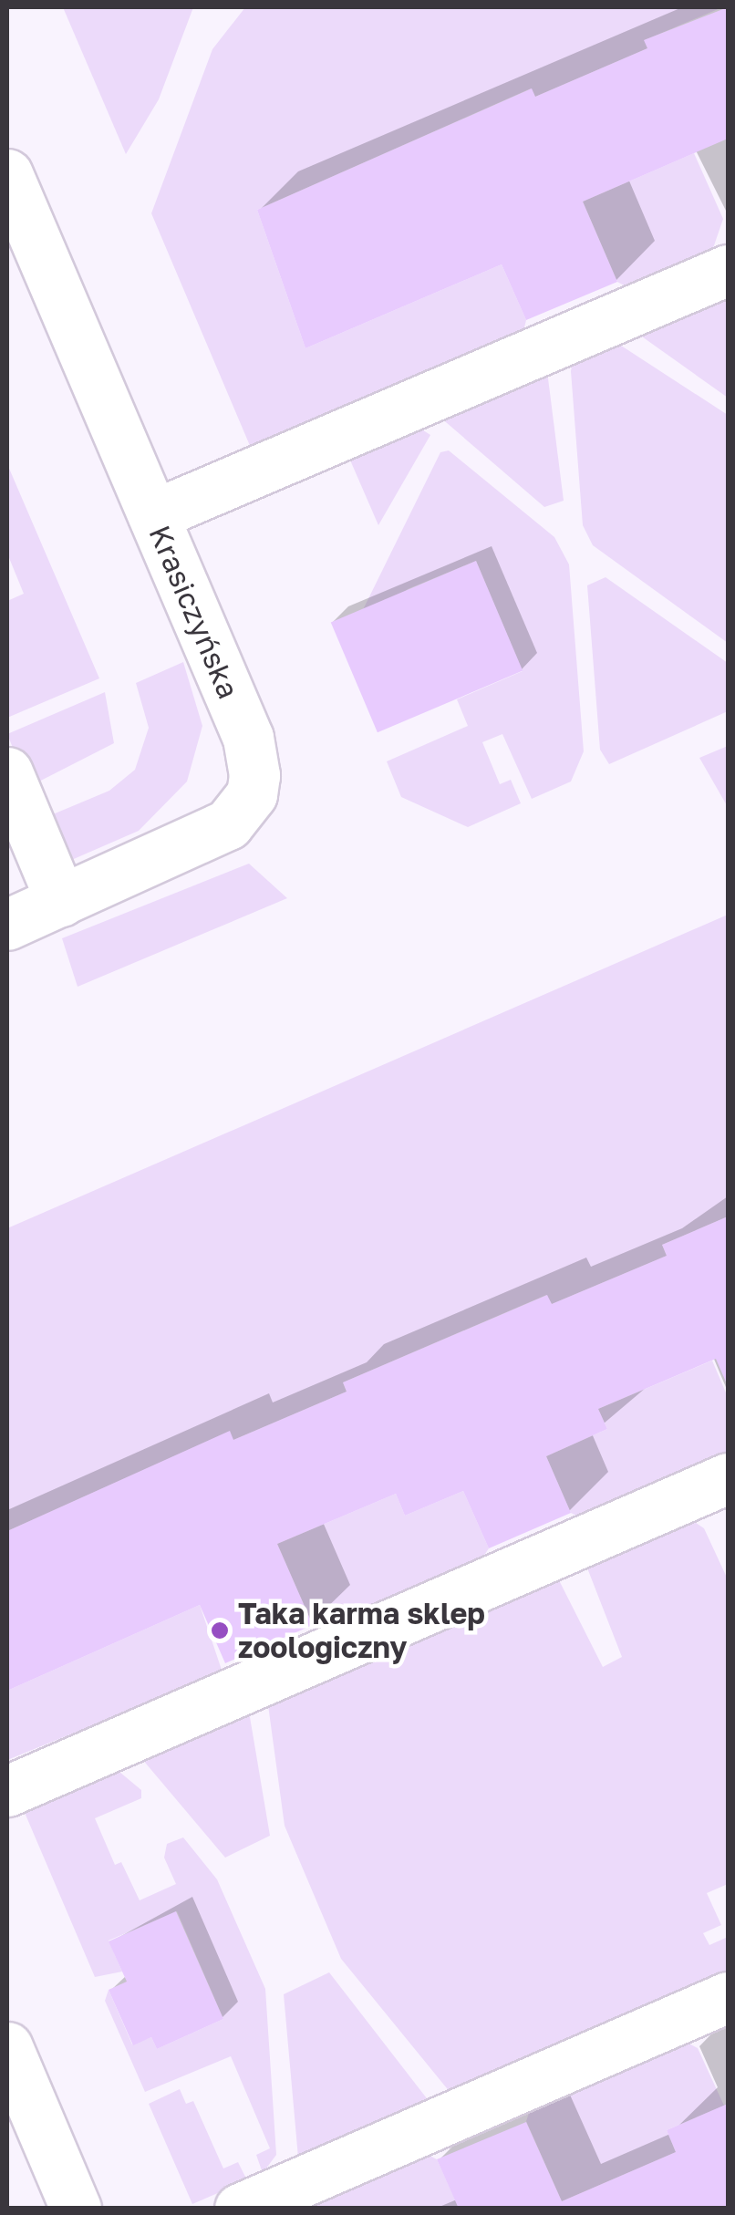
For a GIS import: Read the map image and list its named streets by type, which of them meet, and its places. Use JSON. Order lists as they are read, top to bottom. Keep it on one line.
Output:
{"streets":{"street":["Krasiczyńska"]},"places":["Taka karma sklep zoologiczny"]}
